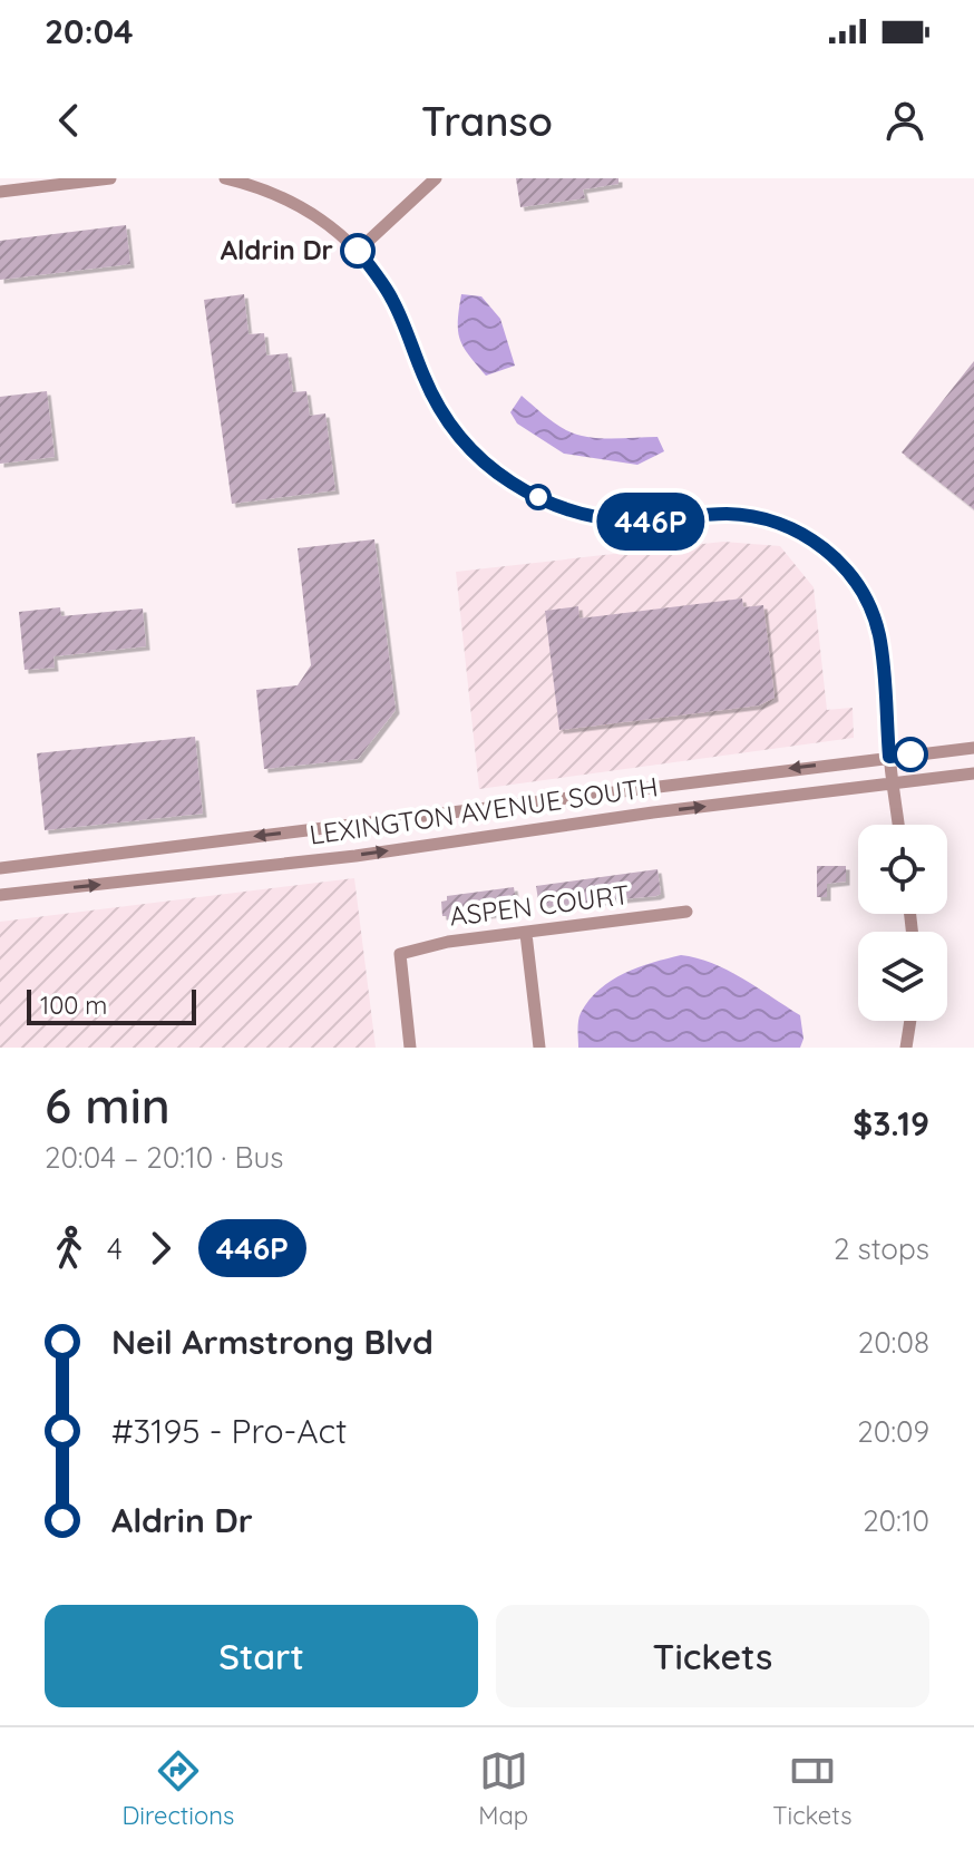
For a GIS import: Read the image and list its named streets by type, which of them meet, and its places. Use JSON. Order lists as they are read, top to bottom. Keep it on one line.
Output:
{"streets":{"street":["LEXINGTON AVENUE SOUTH","ASPEN COURT"]},"places":["Aldrin Dr"],"lines":["bus line 446P"],"scale_bar":"100 m","page":{"status":"20:04","header":"Transo","on_map":"446P","scale":"100 m","heading":["6 min","20:04 – 20:10 · Bus","$3.19"],"legs":["4","446P","2 stops"],"list":[{"name":"Neil Armstrong Blvd","value":"20:08"},{"name":"#3195 - Pro-Act","value":"20:09"},{"name":"Aldrin Dr","value":"20:10"}],"buttons":["Start","Tickets"],"tabs":["Directions","Map","Tickets"]}}
